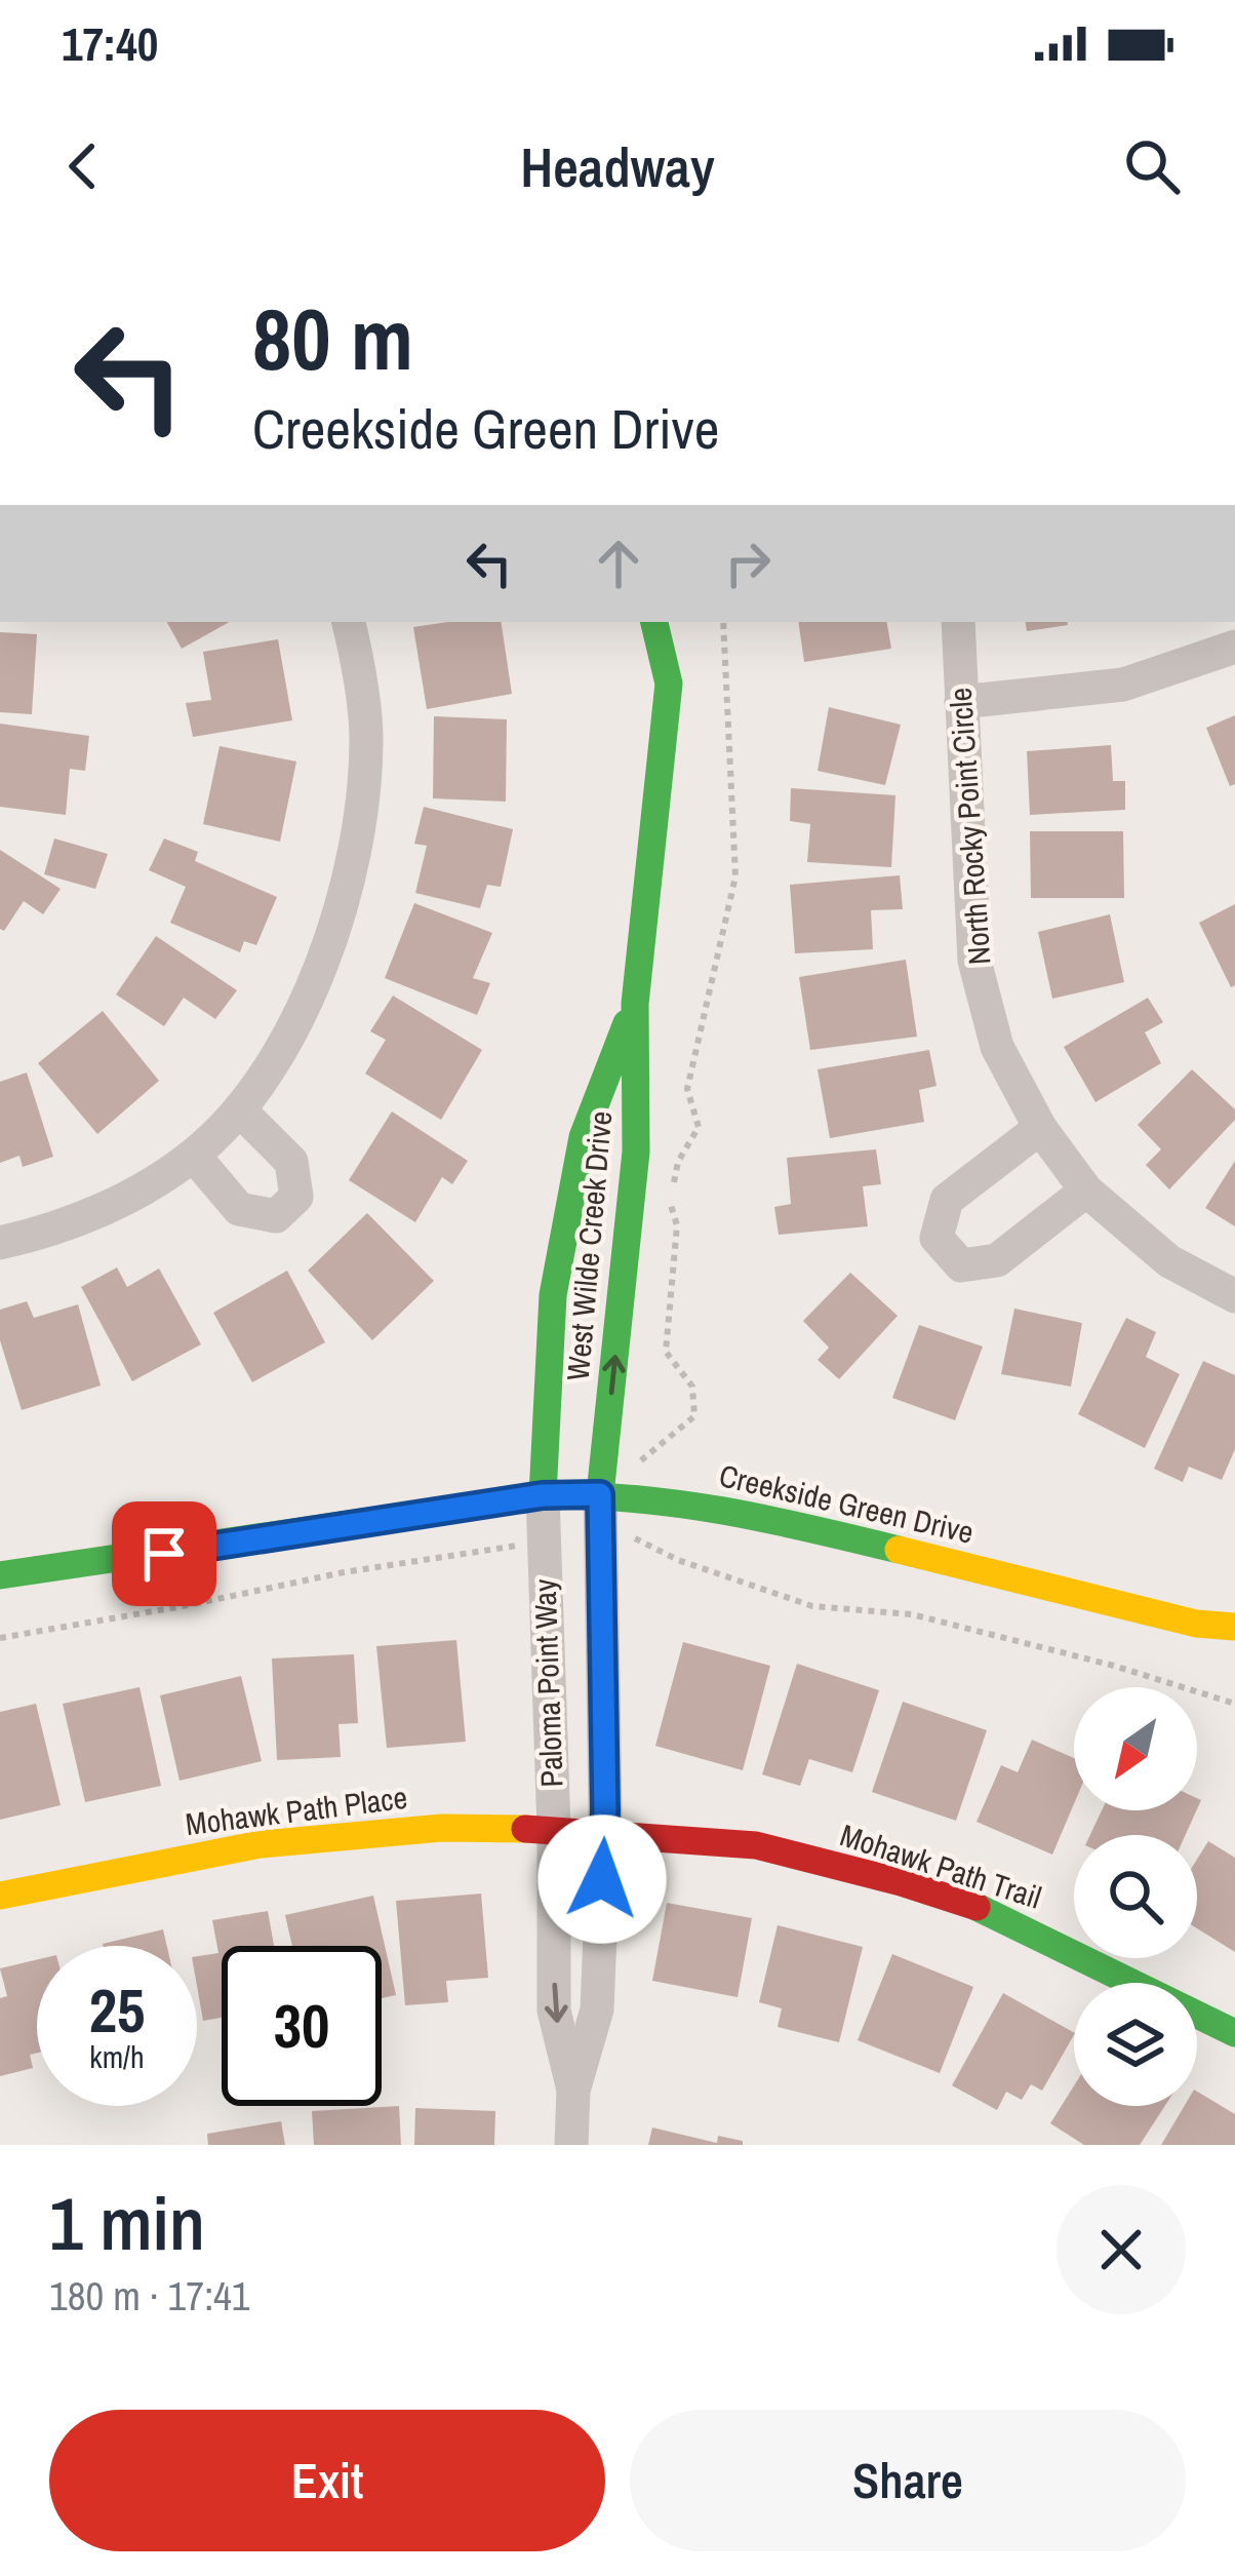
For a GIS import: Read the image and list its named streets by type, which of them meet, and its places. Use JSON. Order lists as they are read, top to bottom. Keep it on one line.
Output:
{"streets":{"street":["North Rocky Point Circle","West Wilde Creek Drive","Creekside Green Drive","Paloma Point Way","Mohawk Path Place","Mohawk Path Trail"]},"crossings":[["West Wilde Creek Drive","Creekside Green Drive"],["West Wilde Creek Drive","Paloma Point Way"],["Creekside Green Drive","Paloma Point Way"],["Paloma Point Way","Mohawk Path Place"],["Paloma Point Way","Mohawk Path Trail"],["Mohawk Path Place","Mohawk Path Trail"]],"north":"bottom left","page":{"status":"17:40","header":"Headway","turn":["80 m","Creekside Green Drive"],"speed":"25 km/h","limit":"30","heading":["1 min","180 m · 17:41"],"buttons":["Exit","Share"]}}
